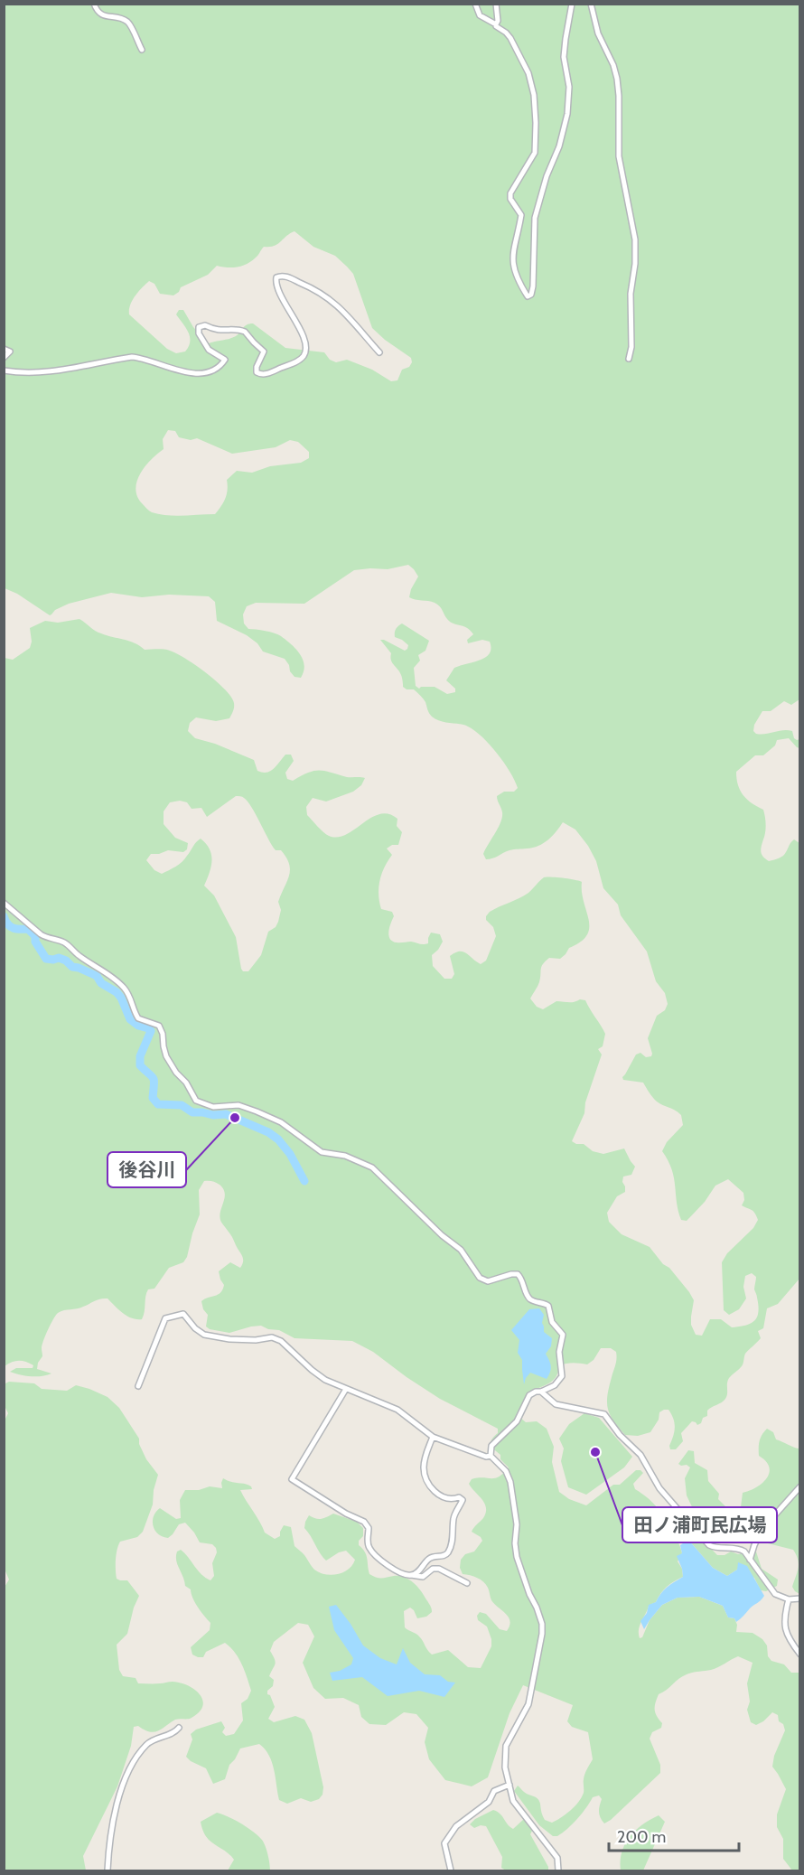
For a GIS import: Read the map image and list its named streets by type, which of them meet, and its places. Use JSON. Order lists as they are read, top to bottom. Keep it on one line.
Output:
{"places":["後谷川","田ノ浦町民広場"],"scale_bar":"200 m"}
